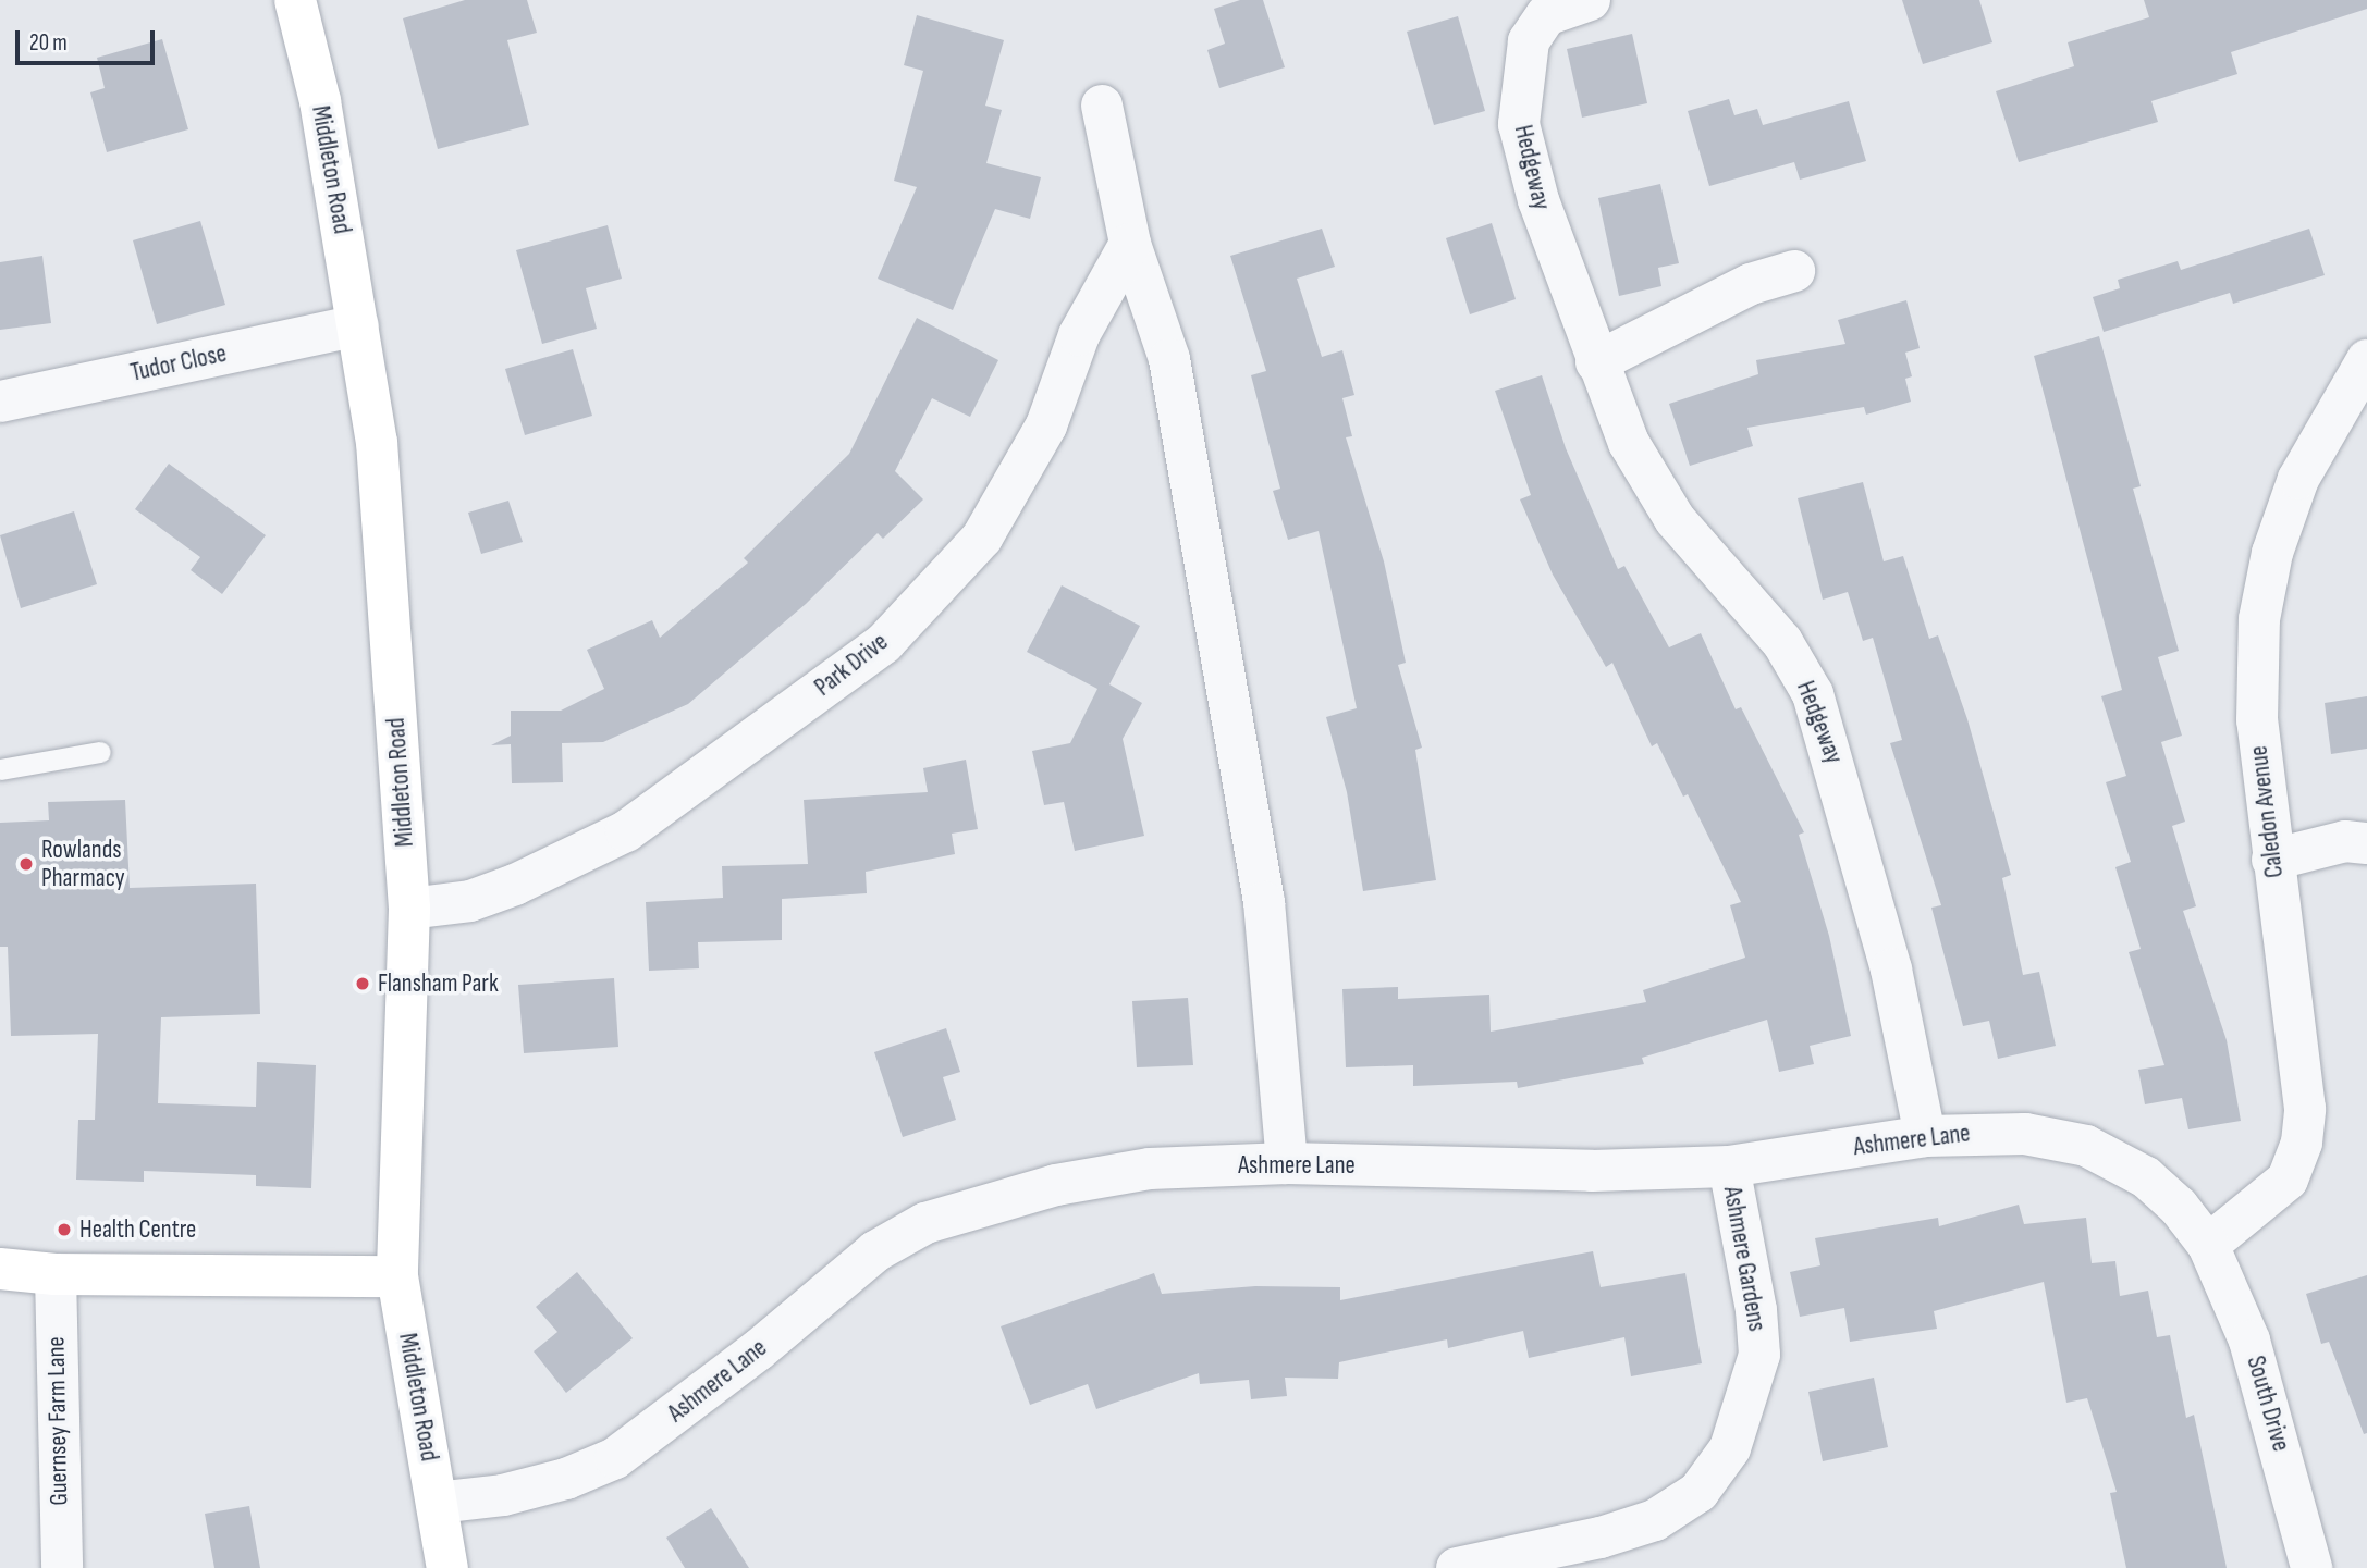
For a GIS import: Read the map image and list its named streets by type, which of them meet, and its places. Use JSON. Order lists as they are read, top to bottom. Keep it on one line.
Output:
{"streets":{"main road":["Middleton Road"],"street":["Hedgeway","Tudor Close","Park Drive","Caledon Avenue","Ashmere Lane","Ashmere Gardens","South Drive","Guernsey Farm Lane"]},"crossings":[["Hedgeway","Ashmere Lane"],["Middleton Road","Tudor Close"],["Middleton Road","Park Drive"],["Middleton Road","Ashmere Lane"],["Caledon Avenue","Ashmere Lane"],["Caledon Avenue","South Drive"],["Ashmere Lane","Ashmere Gardens"],["Ashmere Lane","South Drive"]],"places":["Rowlands Pharmacy","Flansham Park","Health Centre"],"scale_bar":"20 m"}
